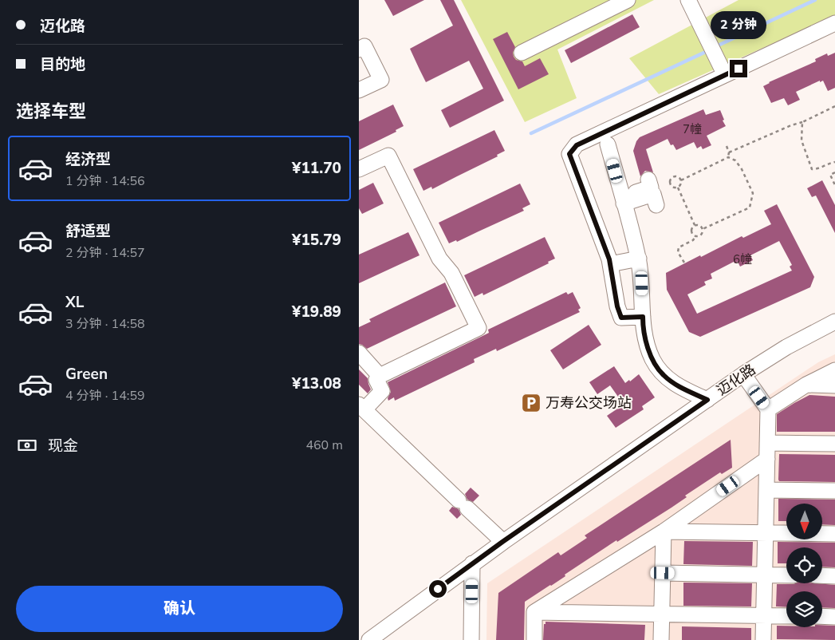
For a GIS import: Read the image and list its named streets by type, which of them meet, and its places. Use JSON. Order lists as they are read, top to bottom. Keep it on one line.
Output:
{"streets":{"street":["迈化路"]},"places":{"parking":["万寿公交场站"]},"house_numbers":["7幢","6幢"],"north":"bottom","page":{"banner":["迈化路","目的地"],"bubble":"2 分钟","heading":"选择车型","list":[{"name":"经济型","note":"1 分钟 · 14:56","value":"¥11.70"},{"name":"舒适型","note":"2 分钟 · 14:57","value":"¥15.79"},{"name":"XL","note":"3 分钟 · 14:58","value":"¥19.89"},{"name":"Green","note":"4 分钟 · 14:59","value":"¥13.08"}],"pay":["现金","460 m"],"buttons":"确认"}}
